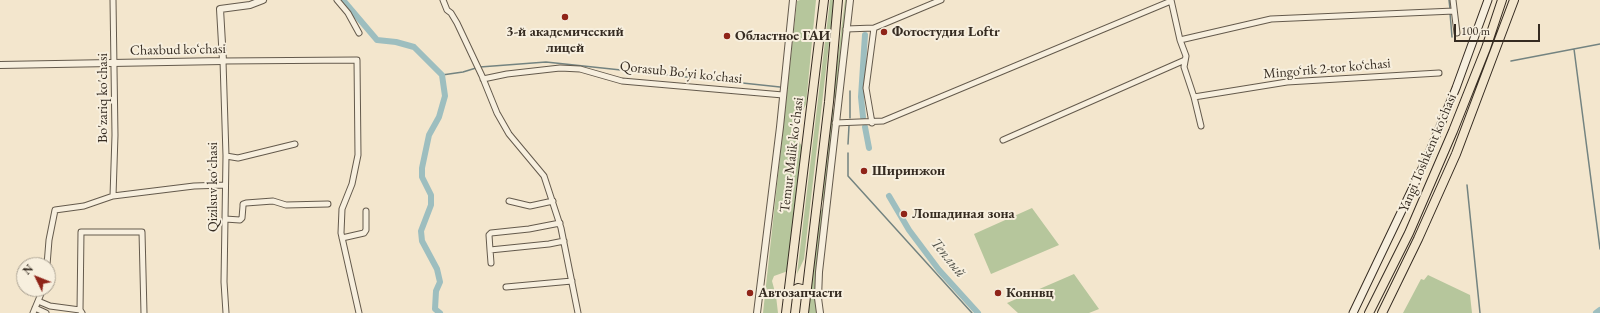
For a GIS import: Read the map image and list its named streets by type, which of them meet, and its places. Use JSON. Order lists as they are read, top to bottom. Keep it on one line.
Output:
{"streets":{"highway":["Yangi Toshkent ko‘chasi","Temur Malik ko'chasi"],"street":["Chaxbud koʻchasi","Mingo‘rik 2-tor ko‘chasi","Qorasub Bo'yi ko'chasi","Bo'zariq ko'chasi","Qizilsuv ko'chasi"]},"crossings":[["Chaxbud koʻchasi","Bo'zariq ko'chasi"],["Chaxbud koʻchasi","Qizilsuv ko'chasi"]],"water":["Теплый"],"places":["3-й академический лицей","Фотостудия Loftr","Областное ГАИ","Ширинжон","Лошадиная зона","Автозапчасти","Коннвц"],"scale_bar":"100 m","north":"top left"}
